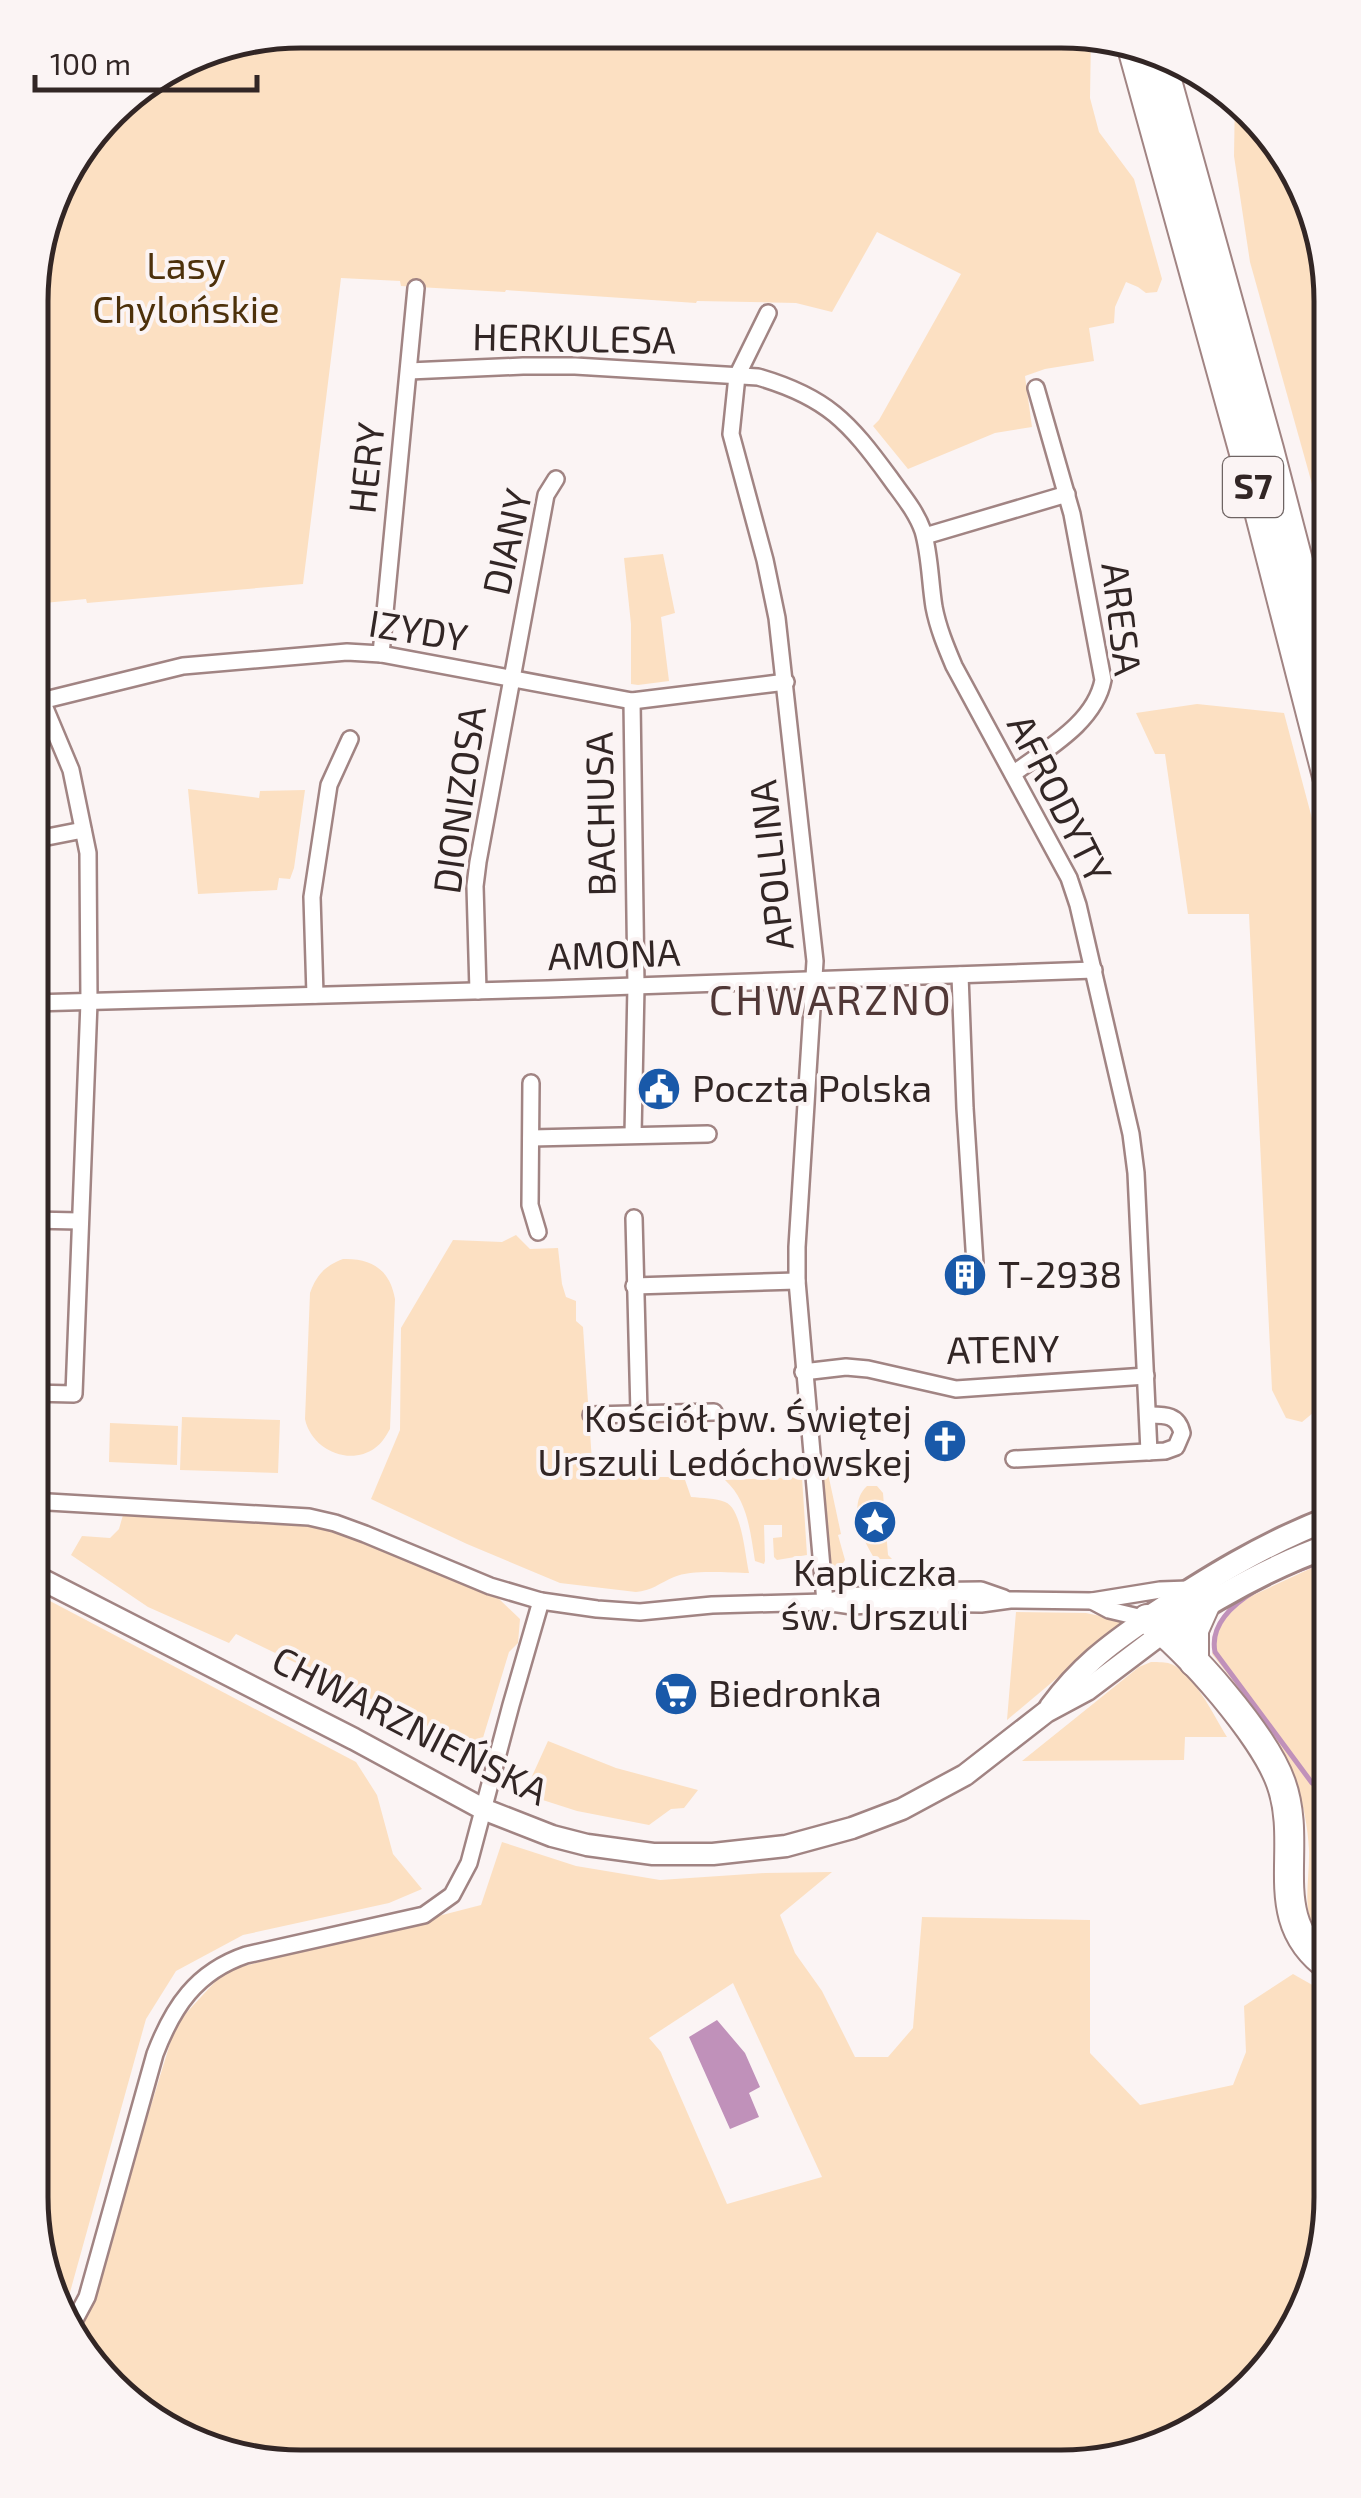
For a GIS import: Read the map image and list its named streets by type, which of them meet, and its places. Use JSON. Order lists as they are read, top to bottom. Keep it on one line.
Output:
{"streets":{"highway":["S7"],"main road":["CHWARZNIEŃSKA"],"street":["HERKULESA","HERY","DIANY","ARESA","IZYDY","AFRODYTY","DIONIZOSA","BACHUSA","APOLLINA","AMONA","ATENY"]},"crossings":[["HERKULESA","HERY"],["HERKULESA","AFRODYTY"],["HERKULESA","APOLLINA"],["HERY","IZYDY"],["DIANY","IZYDY"],["DIANY","DIONIZOSA"],["ARESA","AFRODYTY"],["IZYDY","DIONIZOSA"],["IZYDY","BACHUSA"],["IZYDY","APOLLINA"],["AFRODYTY","APOLLINA"],["AFRODYTY","AMONA"],["AFRODYTY","ATENY"],["DIONIZOSA","AMONA"],["BACHUSA","AMONA"],["APOLLINA","AMONA"],["APOLLINA","ATENY"],["APOLLINA","CHWARZNIEŃSKA"]],"districts":["CHWARZNO"],"parks":["Lasy Chylońskie"],"places":{"public building":["Poczta Polska"],"building":["T-2938"],"church":["Kościół pw. Świętej Urszuli Ledóchowskej"],"place":["Kapliczka św. Urszuli"],"supermarket":["Biedronka"]},"scale_bar":"100 m"}
